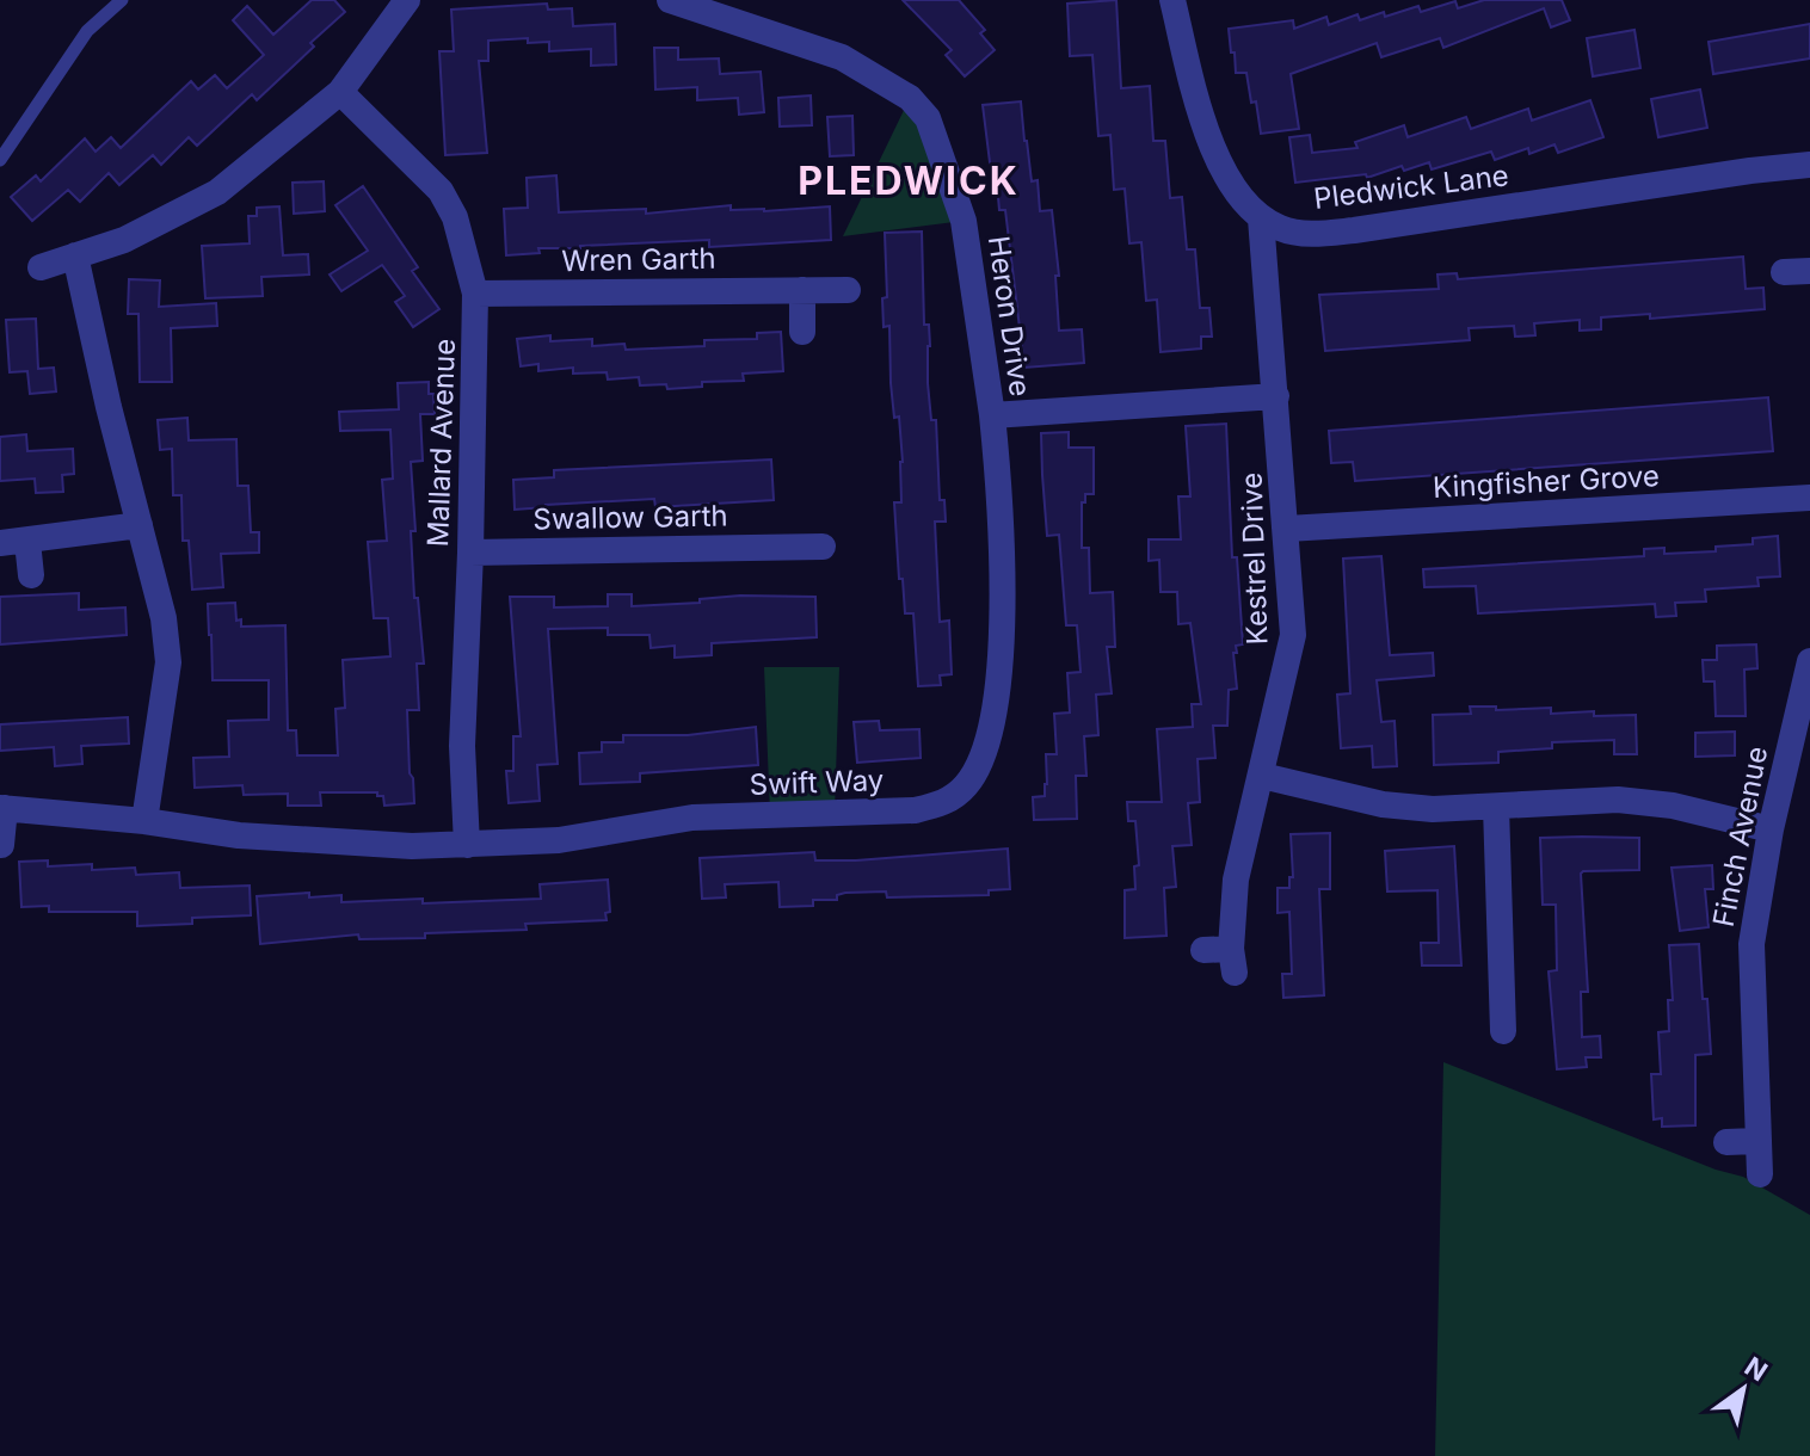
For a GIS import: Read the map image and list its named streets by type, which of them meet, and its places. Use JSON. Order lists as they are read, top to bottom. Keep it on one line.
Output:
{"streets":{"street":["Pledwick Lane","Wren Garth","Heron Drive","Mallard Avenue","Kingfisher Grove","Swallow Garth","Kestrel Drive","Swift Way","Finch Avenue"]},"crossings":[["Pledwick Lane","Kestrel Drive"],["Wren Garth","Mallard Avenue"],["Heron Drive","Swift Way"],["Mallard Avenue","Swallow Garth"],["Mallard Avenue","Swift Way"],["Kingfisher Grove","Kestrel Drive"]],"districts":["PLEDWICK"],"north":"top right"}
